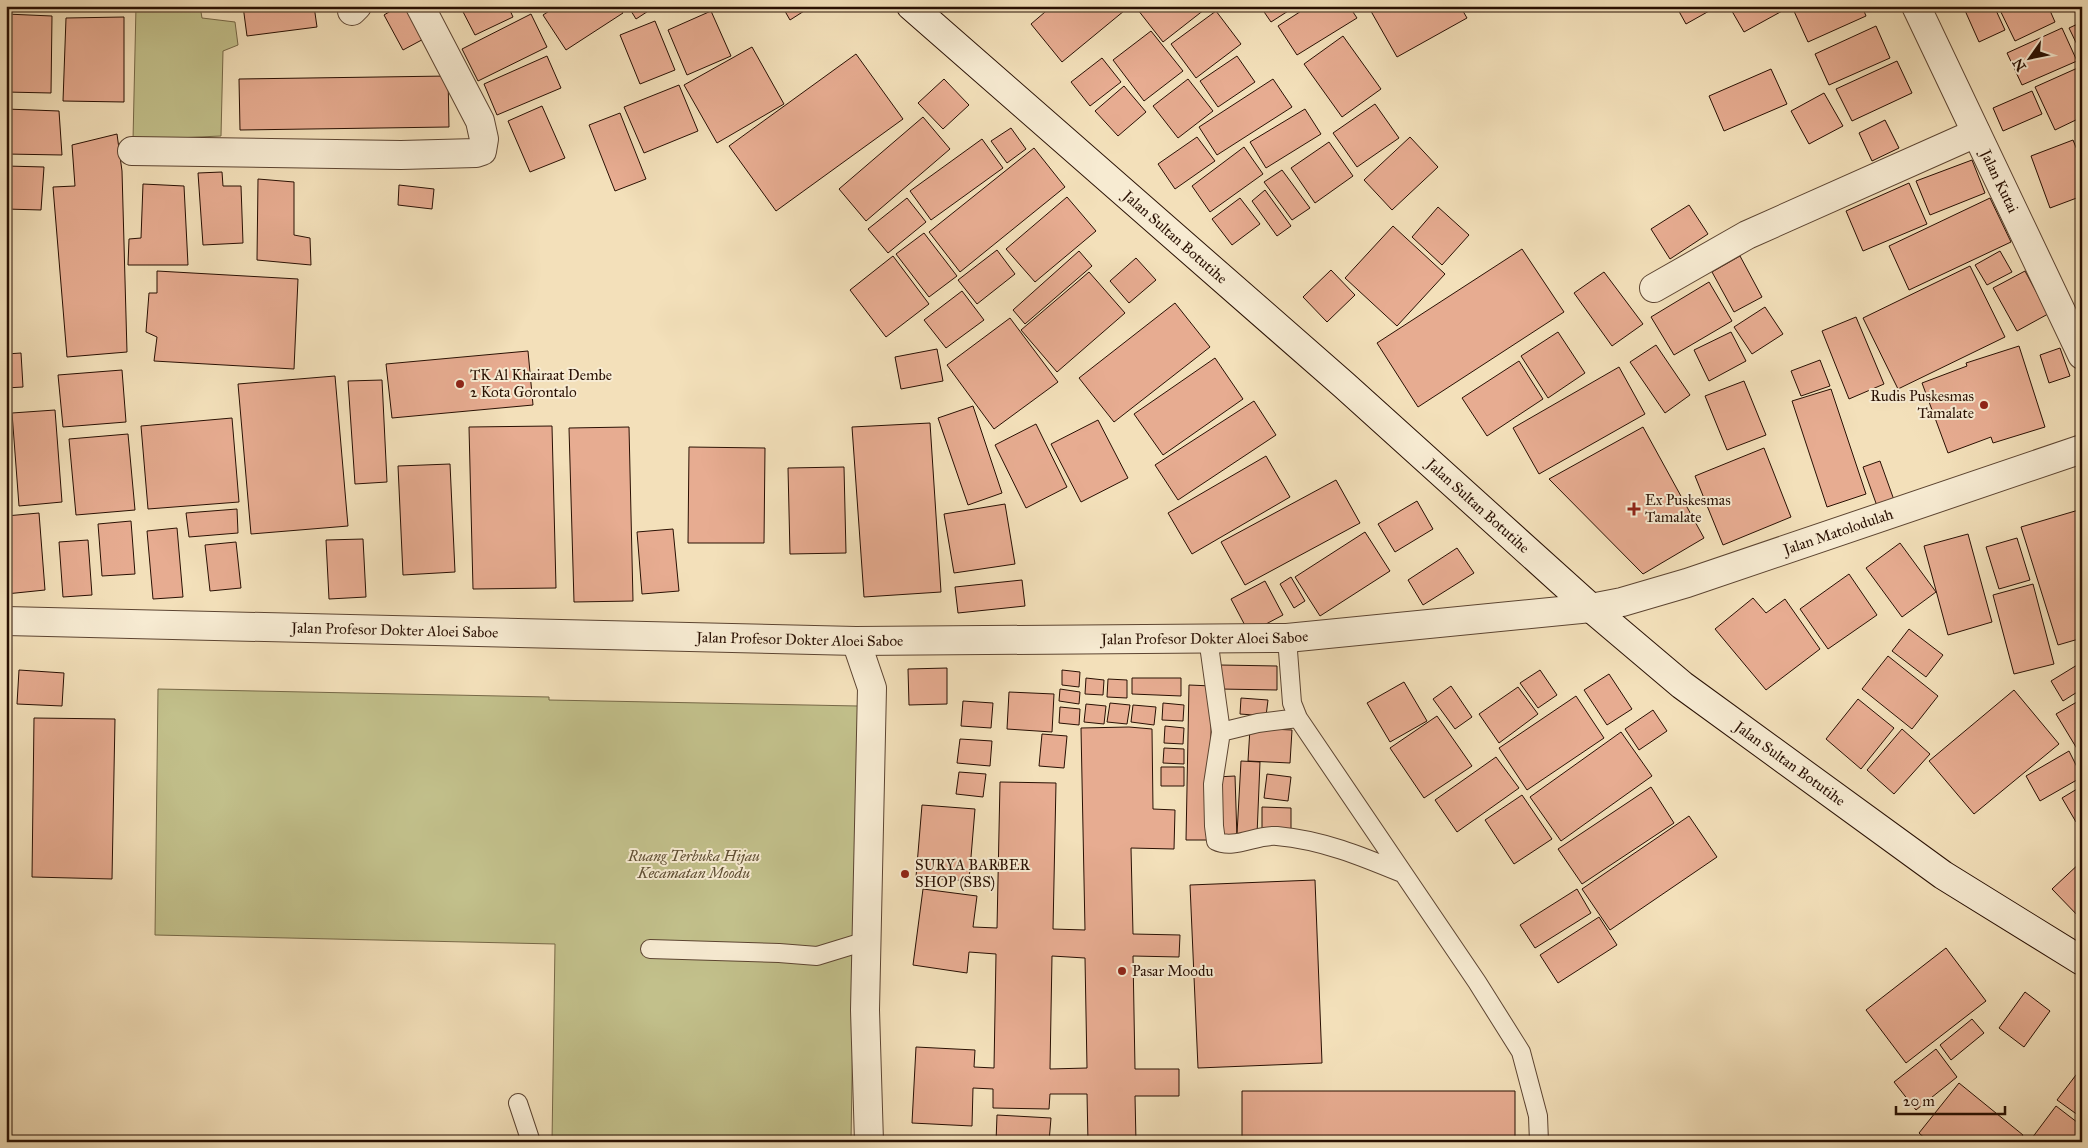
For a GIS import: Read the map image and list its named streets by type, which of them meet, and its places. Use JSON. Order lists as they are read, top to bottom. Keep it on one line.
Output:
{"streets":{"street":["Jalan Kutai","Jalan Sultan Botutihe","Jalan Matolodulah","Jalan Profesor Dokter Aloei Saboe"]},"crossings":[["Jalan Sultan Botutihe","Jalan Matolodulah"],["Jalan Sultan Botutihe","Jalan Profesor Dokter Aloei Saboe"],["Jalan Matolodulah","Jalan Profesor Dokter Aloei Saboe"]],"parks":["Ruang Terbuka Hijau Kecamatan Moodu"],"places":{"other":["TK Al Khairaat Dembe 2 Kota Gorontalo","Rudis Puskesmas Tamalate","SURYA BARBER SHOP (SBS)","Pasar Moodu"],"health":["Ex Puskesmas Tamalate"]},"scale_bar":"20 m","north":"bottom left"}
